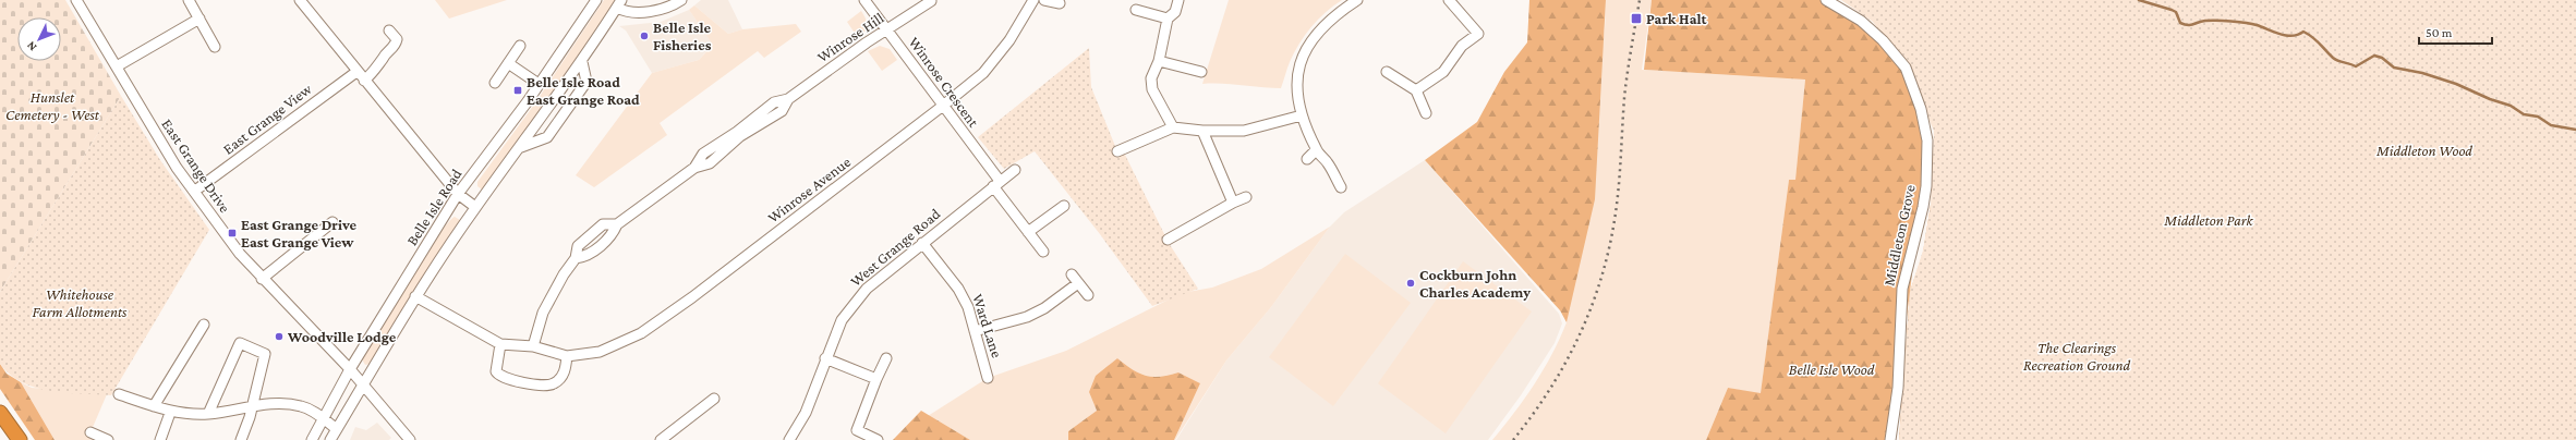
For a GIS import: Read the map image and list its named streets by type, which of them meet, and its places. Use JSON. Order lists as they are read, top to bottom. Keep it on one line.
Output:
{"streets":{"street":["Winrose Hill","Winrose Crescent","East Grange View","East Grange Drive","Winrose Avenue","Belle Isle Road","Middleton Grove","West Grange Road","Ward Lane"]},"crossings":[["Winrose Hill","Winrose Crescent"],["Winrose Hill","Winrose Avenue"],["Winrose Crescent","Winrose Avenue"],["Winrose Crescent","West Grange Road"],["East Grange View","East Grange Drive"],["East Grange Drive","Belle Isle Road"],["West Grange Road","Ward Lane"]],"parks":["Hunslet Cemetery - West","Middleton Wood","Middleton Park","Whitehouse Farm Allotments","The Clearings Recreation Ground","Belle Isle Wood"],"places":{"transit":["Park Halt","Belle Isle Road East Grange Road","East Grange Drive East Grange View"],"other":["Belle Isle Fisheries","Cockburn John Charles Academy","Woodville Lodge"]},"scale_bar":"50 m","north":"bottom left"}
